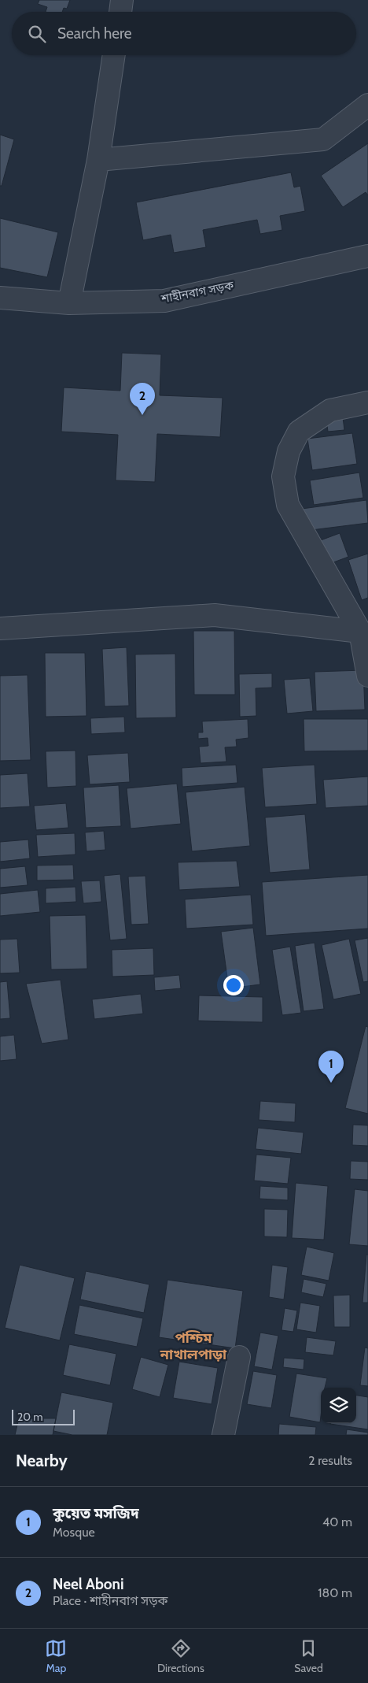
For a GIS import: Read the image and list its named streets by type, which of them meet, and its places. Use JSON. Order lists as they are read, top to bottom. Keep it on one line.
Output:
{"streets":{"street":["শাহীনবাগ সড়ক"]},"districts":["পশ্চিম নাখালপাড়া"],"scale_bar":"20 m","page":{"search":"Search here","pins":["2","1"],"scale":"20 m","heading":["Nearby","2 results"],"list":[{"mark":"1","name":"কুয়েত মসজিদ","note":"Mosque","value":"40 m"},{"mark":"2","name":"Neel Aboni","note":"Place · শাহীনবাগ সড়ক","value":"180 m"}],"nav":["Map","Directions","Saved"]}}
